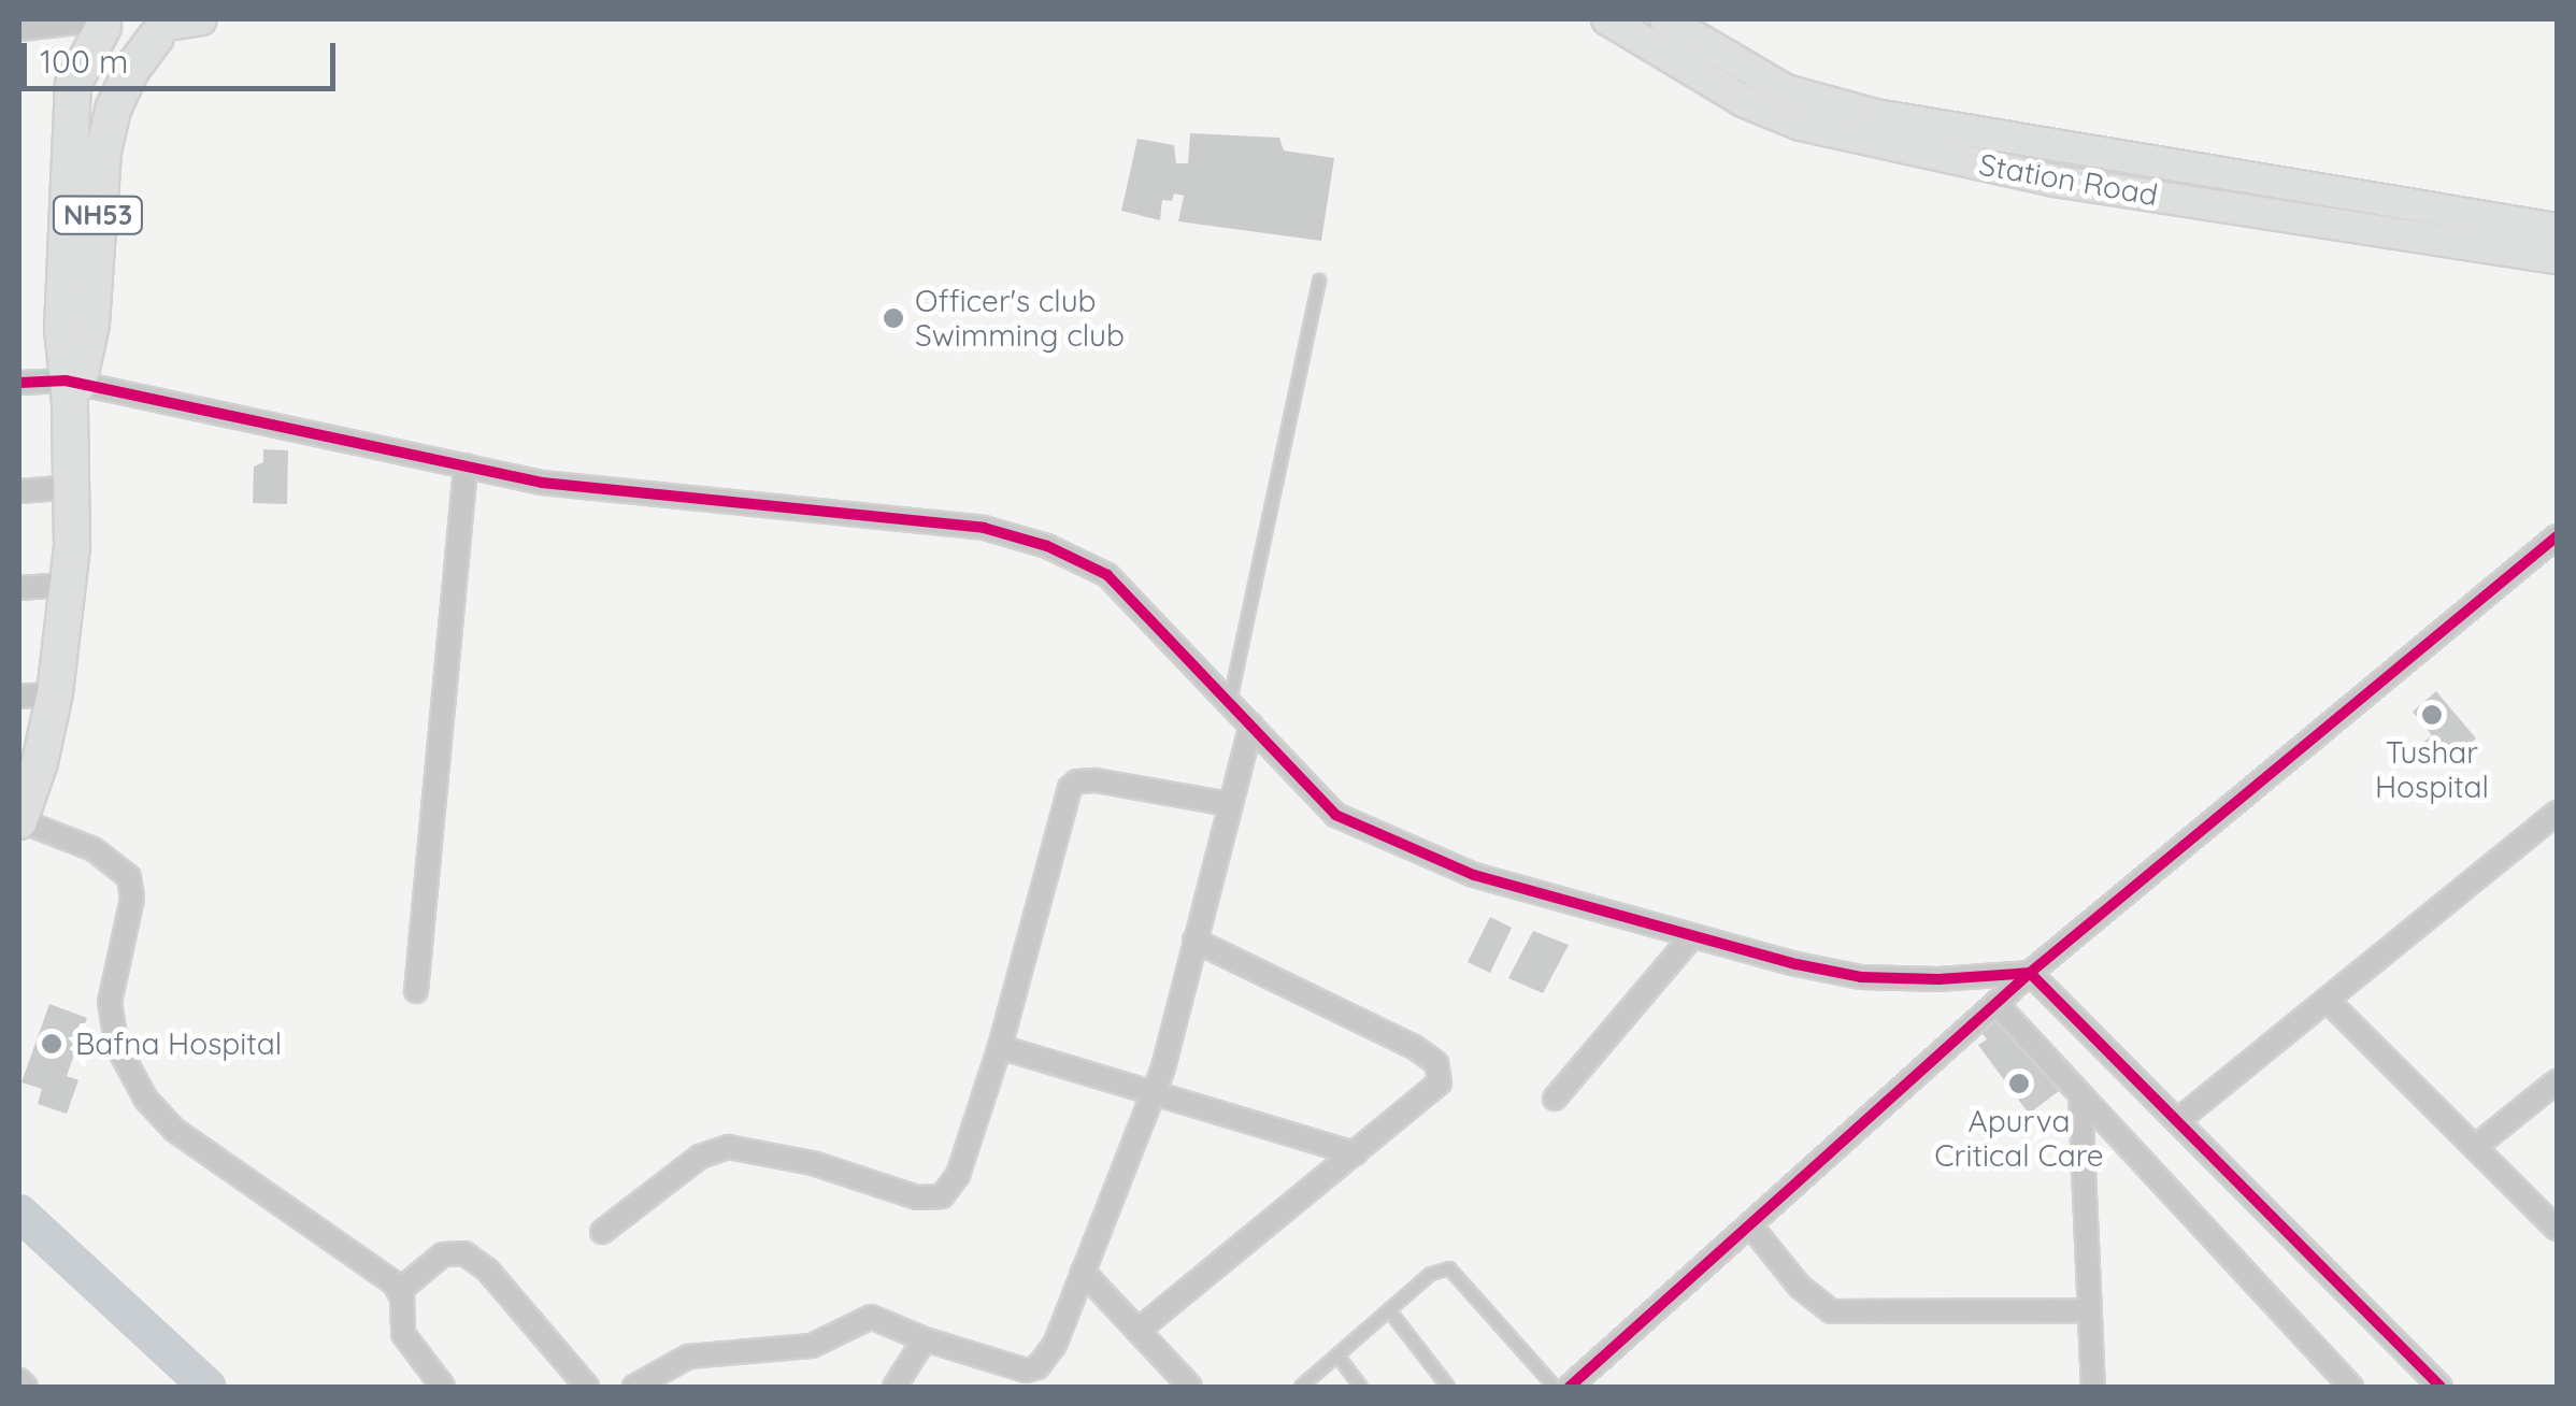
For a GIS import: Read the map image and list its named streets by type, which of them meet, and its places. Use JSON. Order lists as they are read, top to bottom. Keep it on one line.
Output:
{"streets":{"main road":["Station Road","NH53"]},"places":["Officer's club Swimming club","Tushar Hospital","Bafna Hospital","Apurva Critical Care"],"scale_bar":"100 m"}
